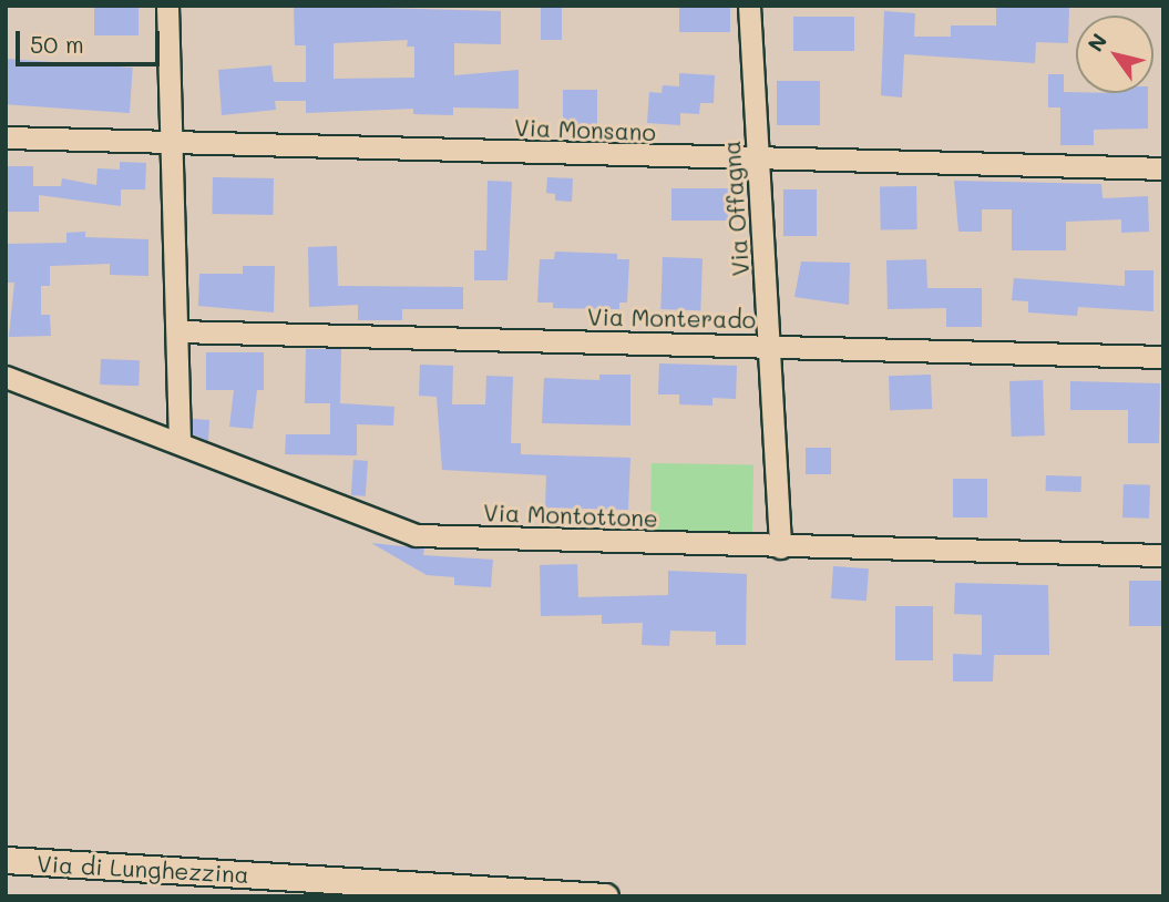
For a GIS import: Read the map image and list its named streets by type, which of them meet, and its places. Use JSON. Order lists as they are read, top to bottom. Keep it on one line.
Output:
{"streets":{"street":["Via Monsano","Via Offagna","Via Monterado","Via Montottone","Via di Lunghezzina"]},"crossings":[["Via Monsano","Via Offagna"],["Via Offagna","Via Monterado"],["Via Offagna","Via Montottone"]],"scale_bar":"50 m","north":"top left"}
